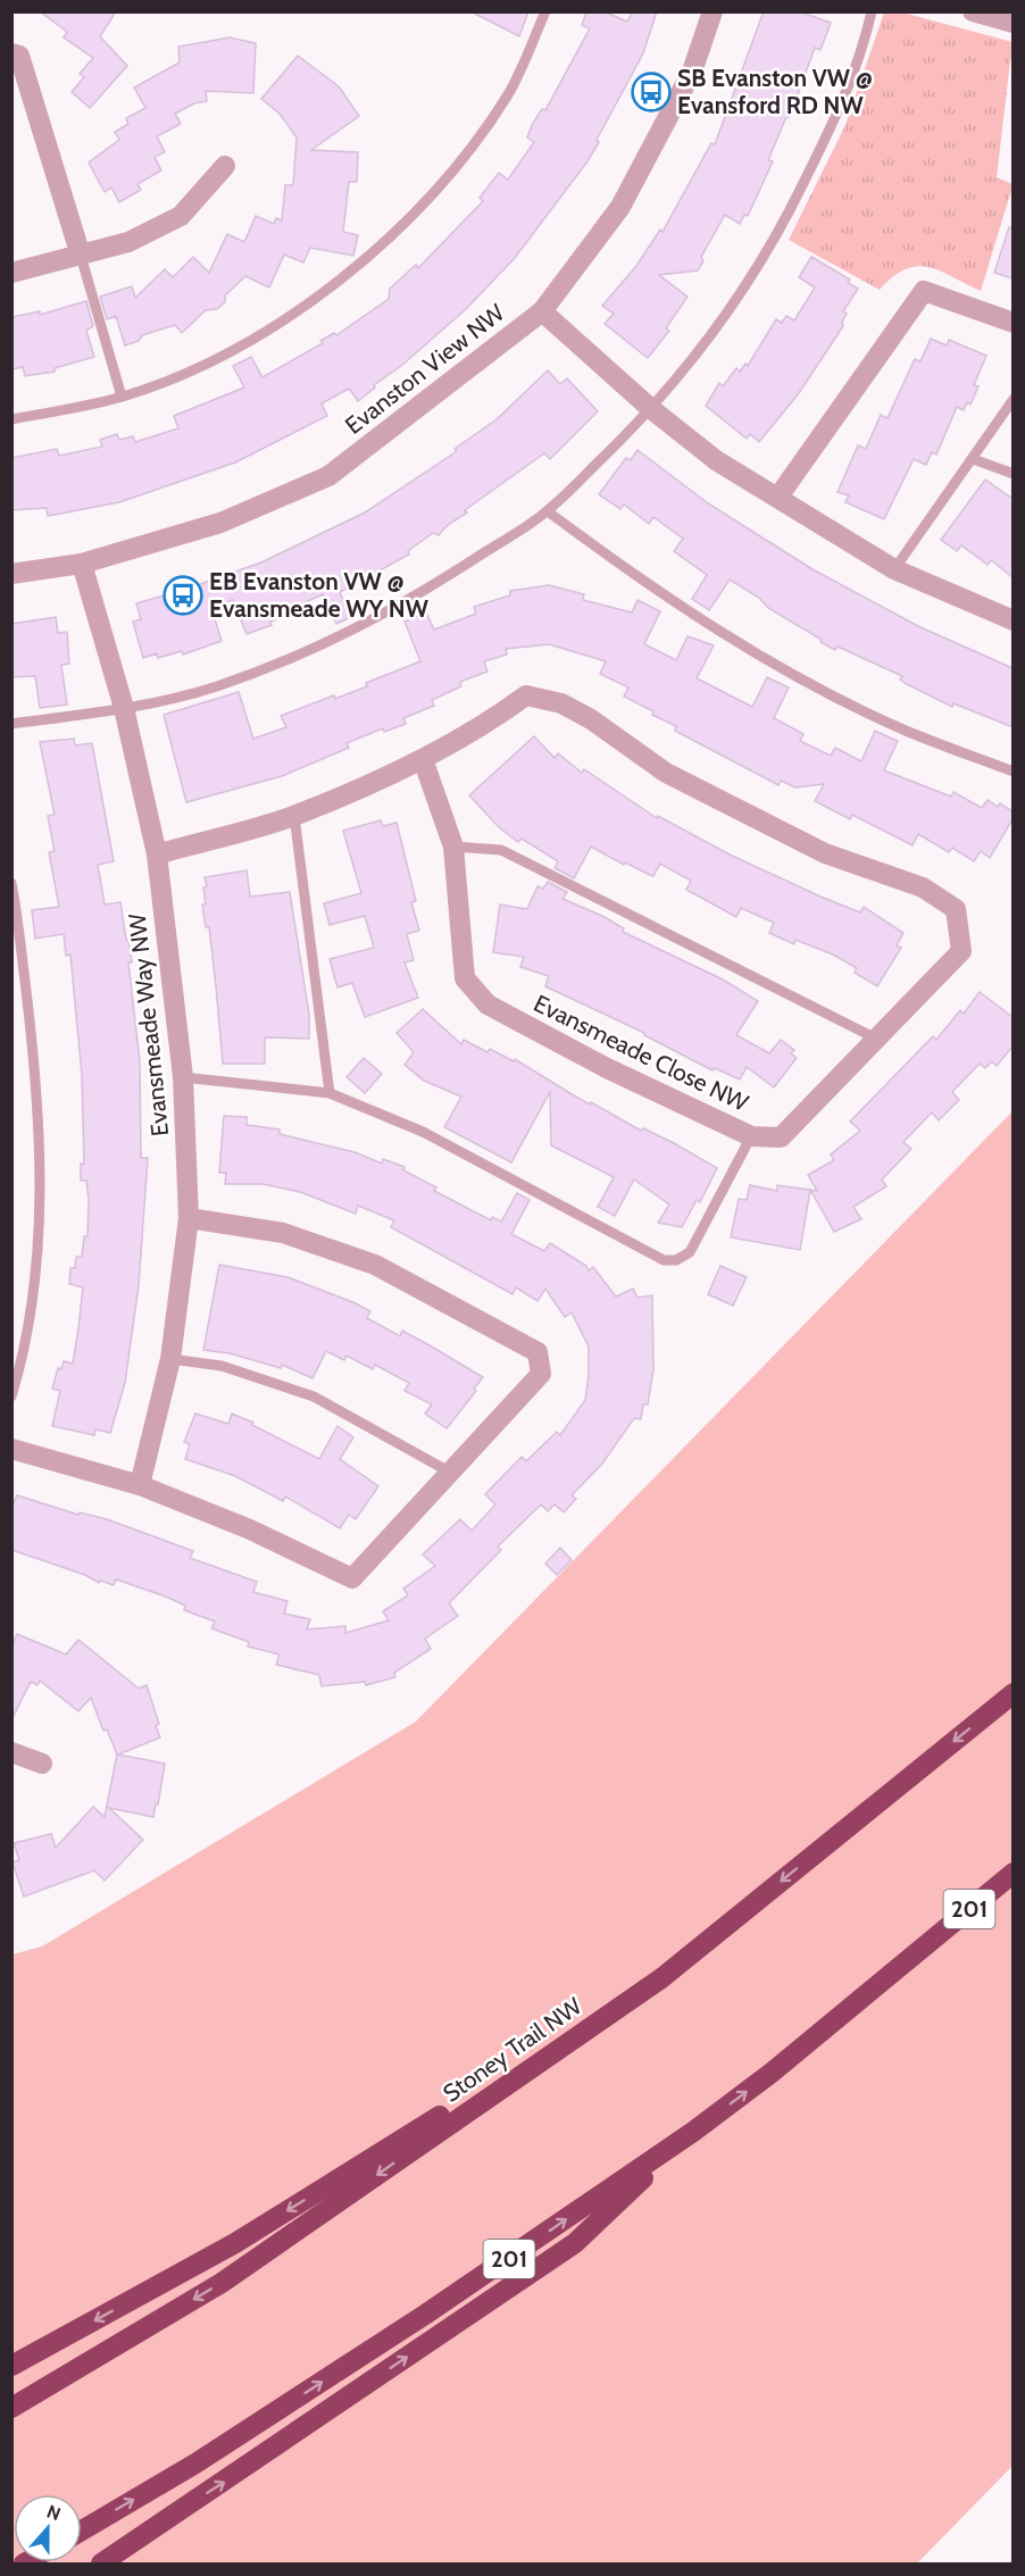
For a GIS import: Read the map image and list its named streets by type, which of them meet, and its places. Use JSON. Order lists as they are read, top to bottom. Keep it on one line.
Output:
{"streets":{"highway":["201","Stoney Trail NW"],"street":["Evanston View NW","Evansmeade Way NW","Evansmeade Close NW"]},"crossings":[["Evanston View NW","Evansmeade Way NW"],["Evansmeade Way NW","Evansmeade Close NW"]],"places":{"bus stop":["SB Evanston VW @ Evansford RD NW","EB Evanston VW @ Evansmeade WY NW"]},"north":"top"}
